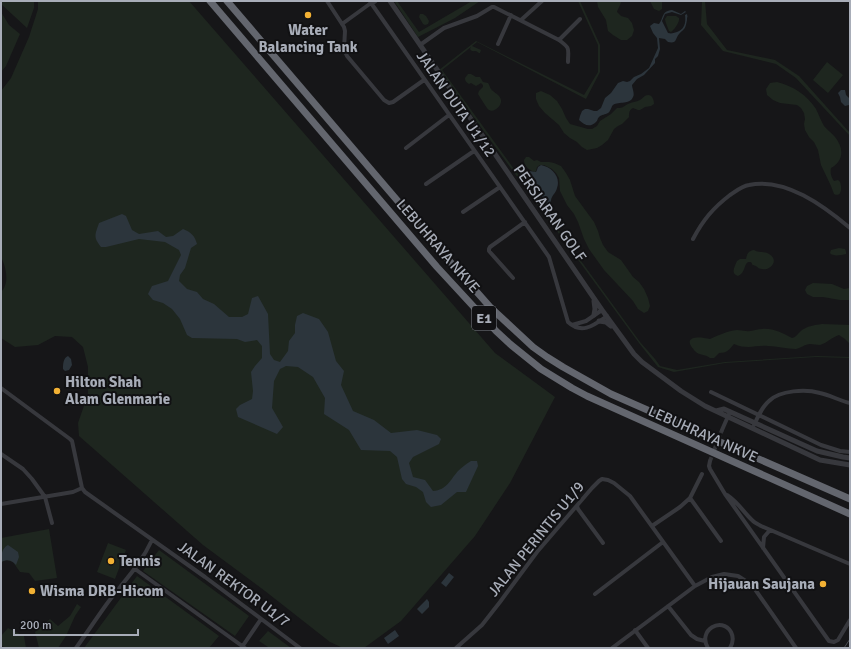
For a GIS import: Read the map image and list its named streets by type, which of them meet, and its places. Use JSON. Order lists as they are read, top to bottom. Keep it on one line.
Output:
{"streets":{"highway":["LEBUHRAYA NKVE","E1"],"street":["JALAN DUTA U1/12","PERSIARAN GOLF","JALAN PERINTIS U1/9","JALAN REKTOR U1/7"]},"places":["Water Balancing Tank","Hilton Shah Alam Glenmarie","Tennis","Hijauan Saujana","Wisma DRB-Hicom"],"scale_bar":"200 m"}
